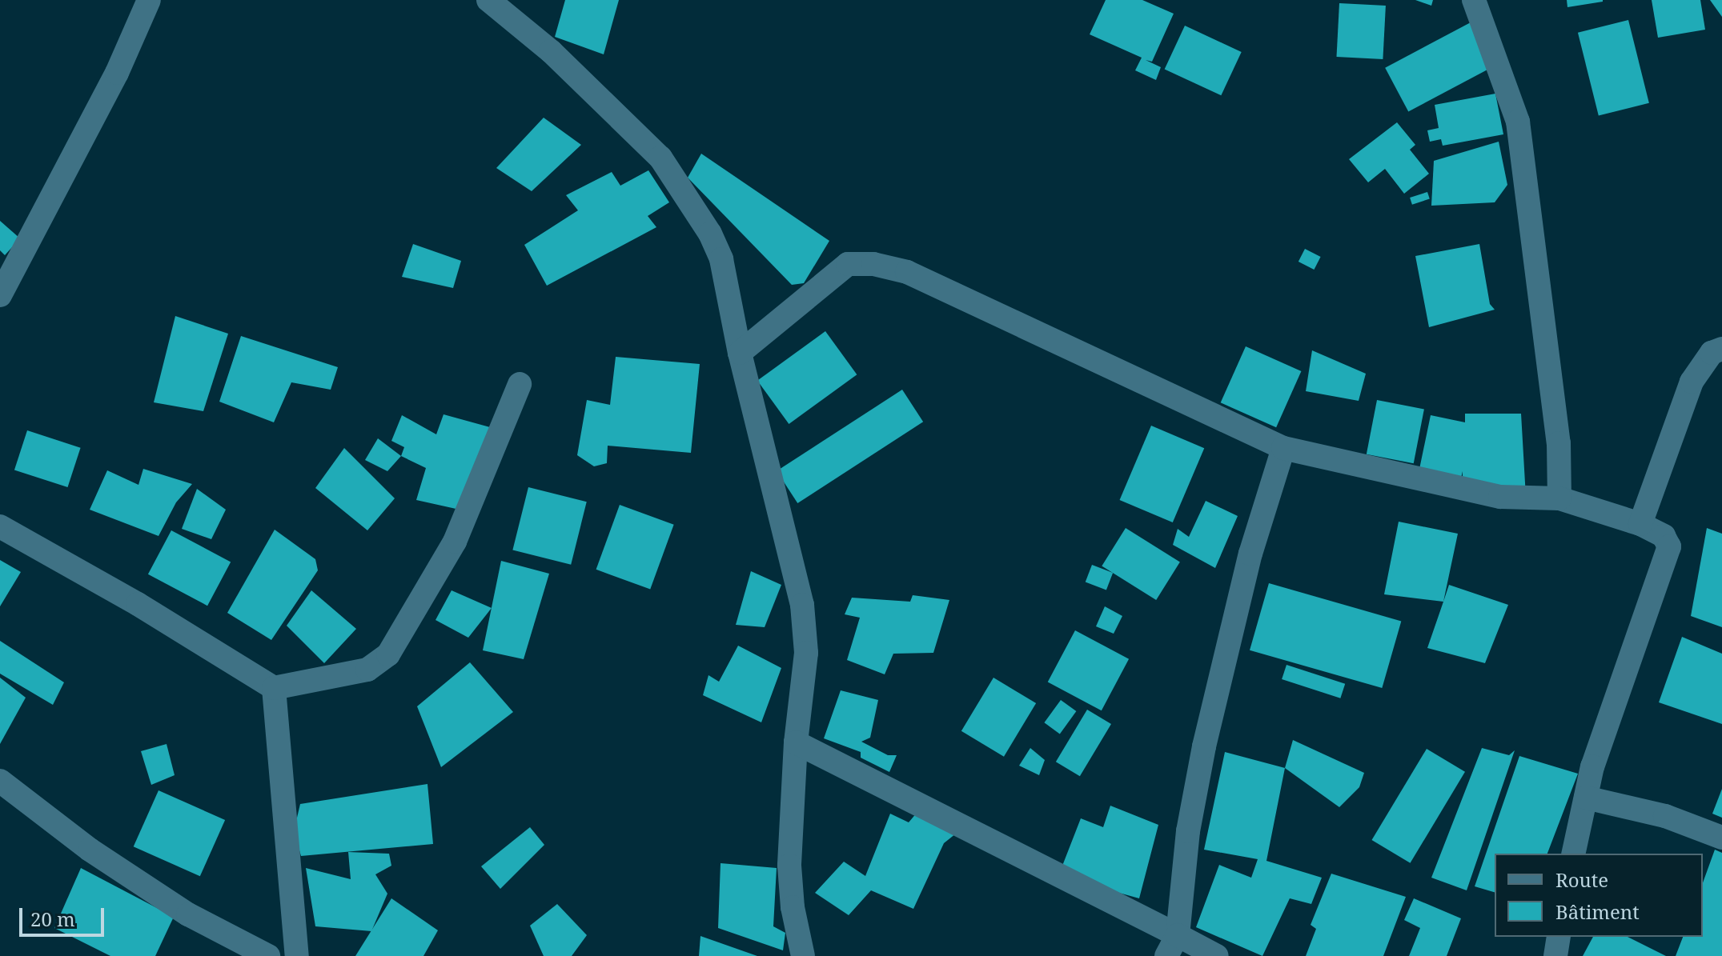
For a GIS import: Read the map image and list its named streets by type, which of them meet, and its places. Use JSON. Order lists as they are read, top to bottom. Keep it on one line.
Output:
{"legend":["Route","Bâtiment"],"scale_bar":"20 m"}
